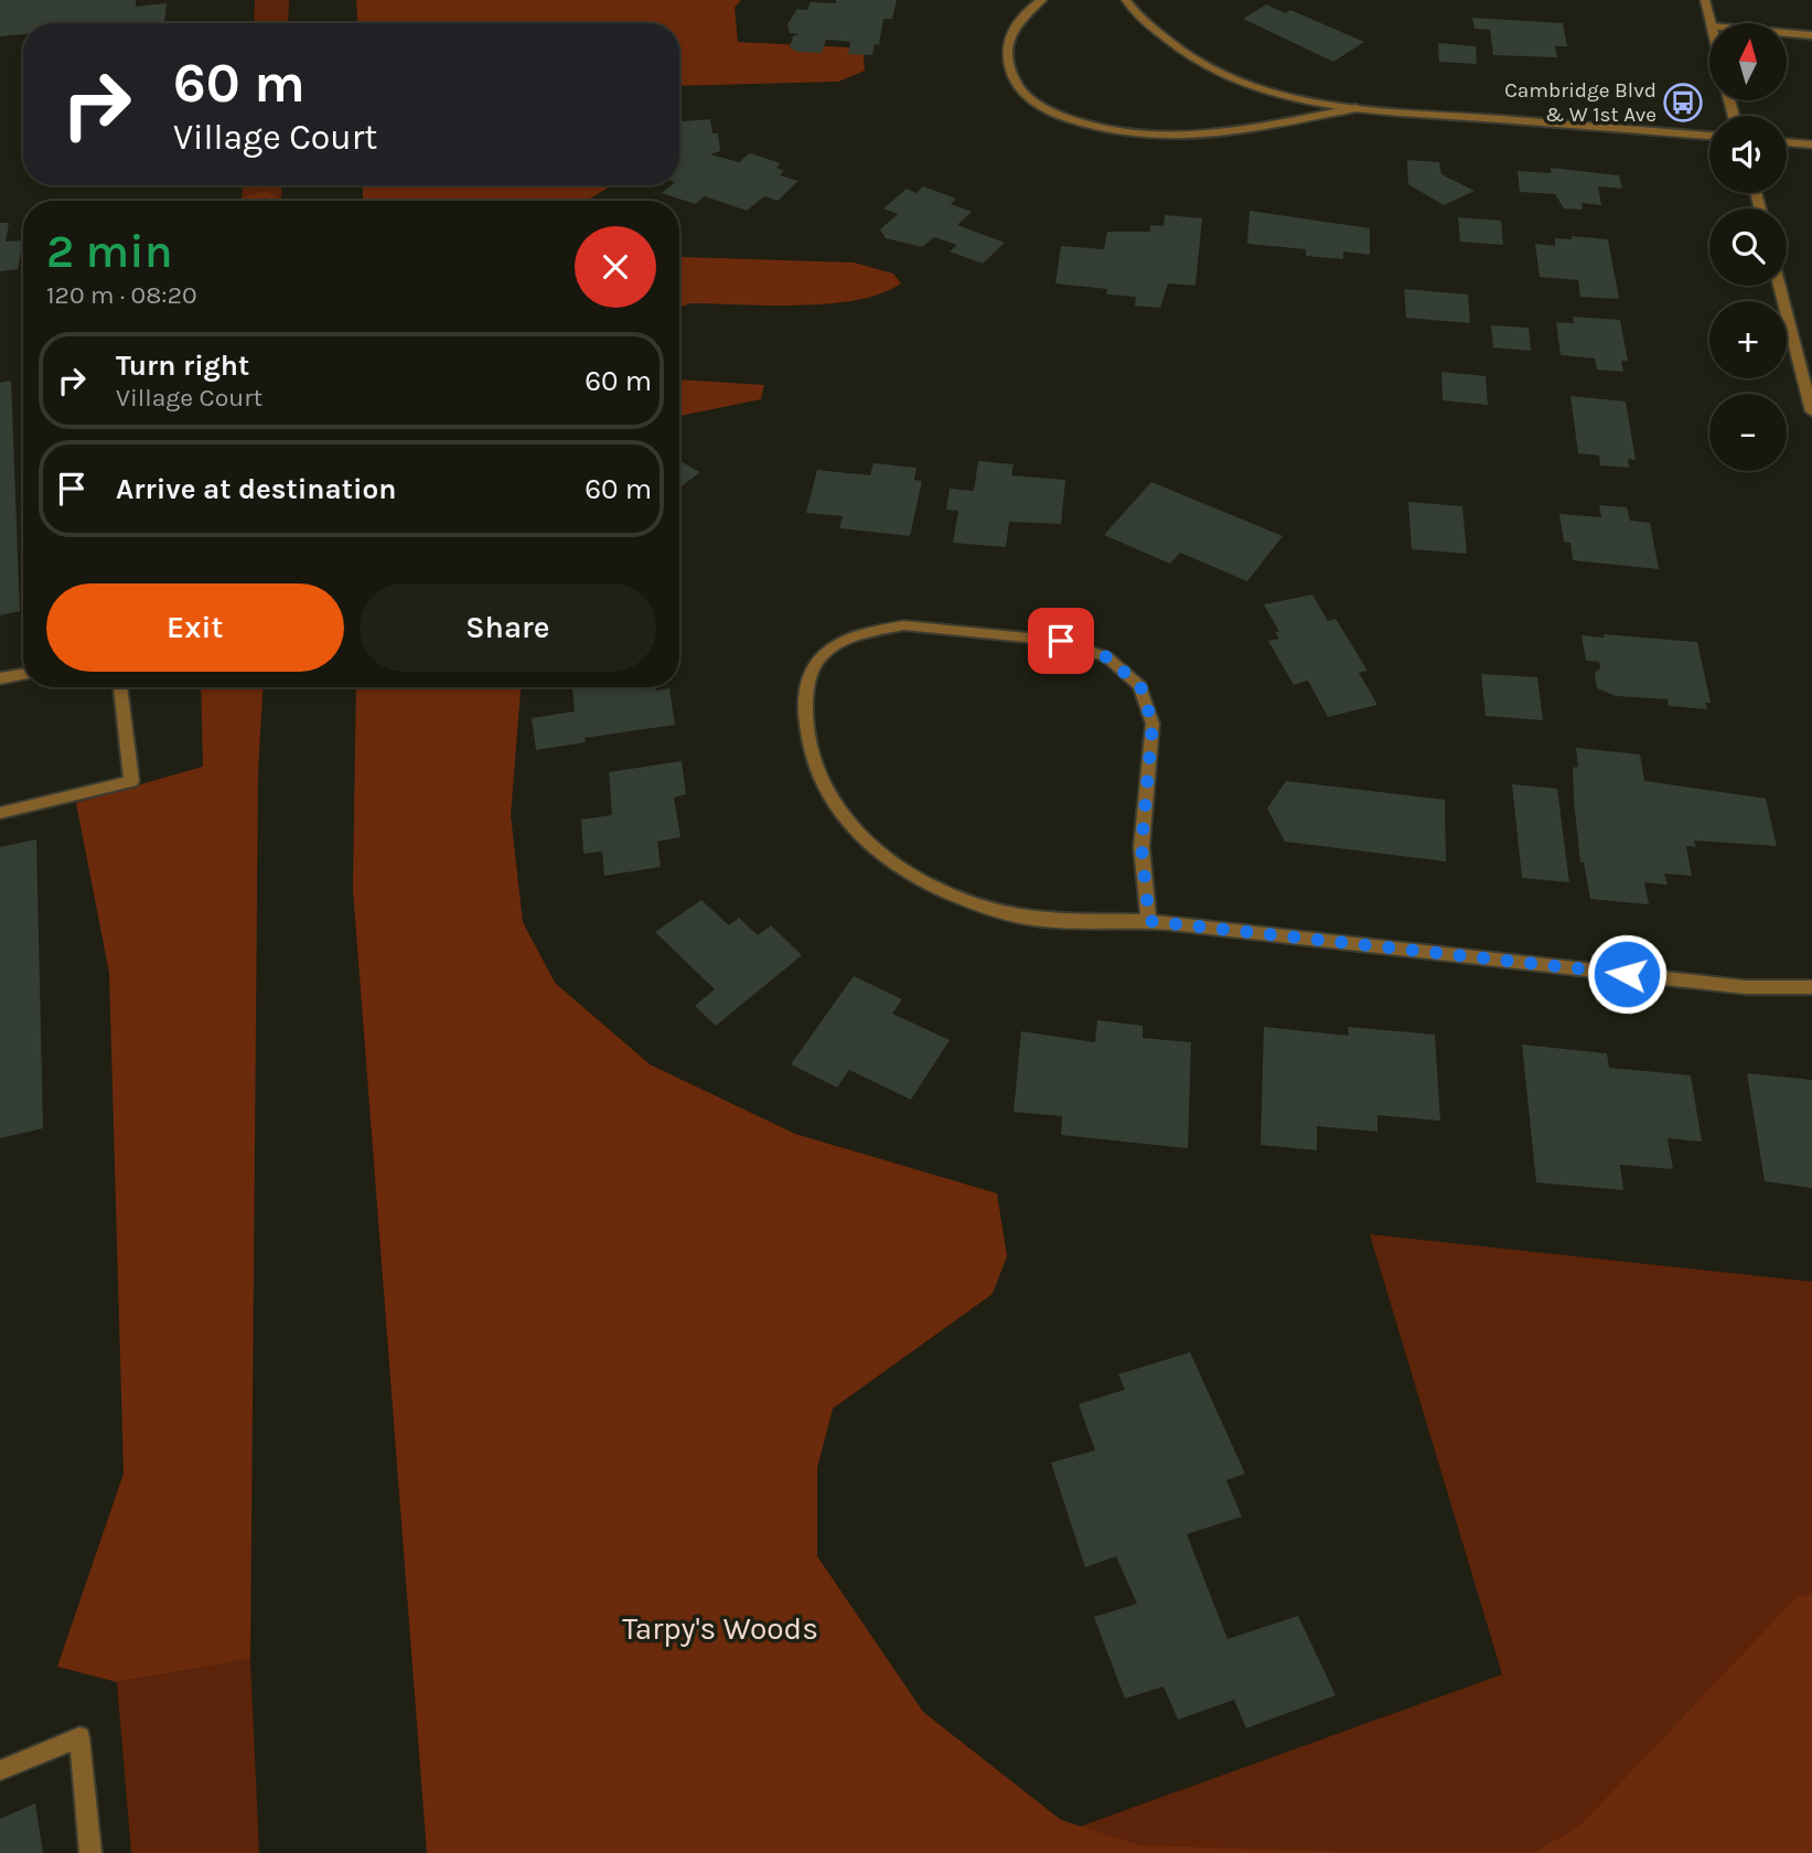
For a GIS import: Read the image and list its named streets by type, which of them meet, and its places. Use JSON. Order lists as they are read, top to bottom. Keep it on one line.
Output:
{"parks":["Tarpy's Woods"],"places":{"bus stop":["Cambridge Blvd & W 1st Ave"]},"north":"top","page":{"map_buttons":["+","−"],"turn":["60 m","Village Court"],"heading":["2 min","120 m · 08:20"],"list":[{"name":"Turn right","note":"Village Court","value":"60 m"},{"name":"Arrive at destination","value":"60 m"}],"buttons":["Exit","Share"]}}
